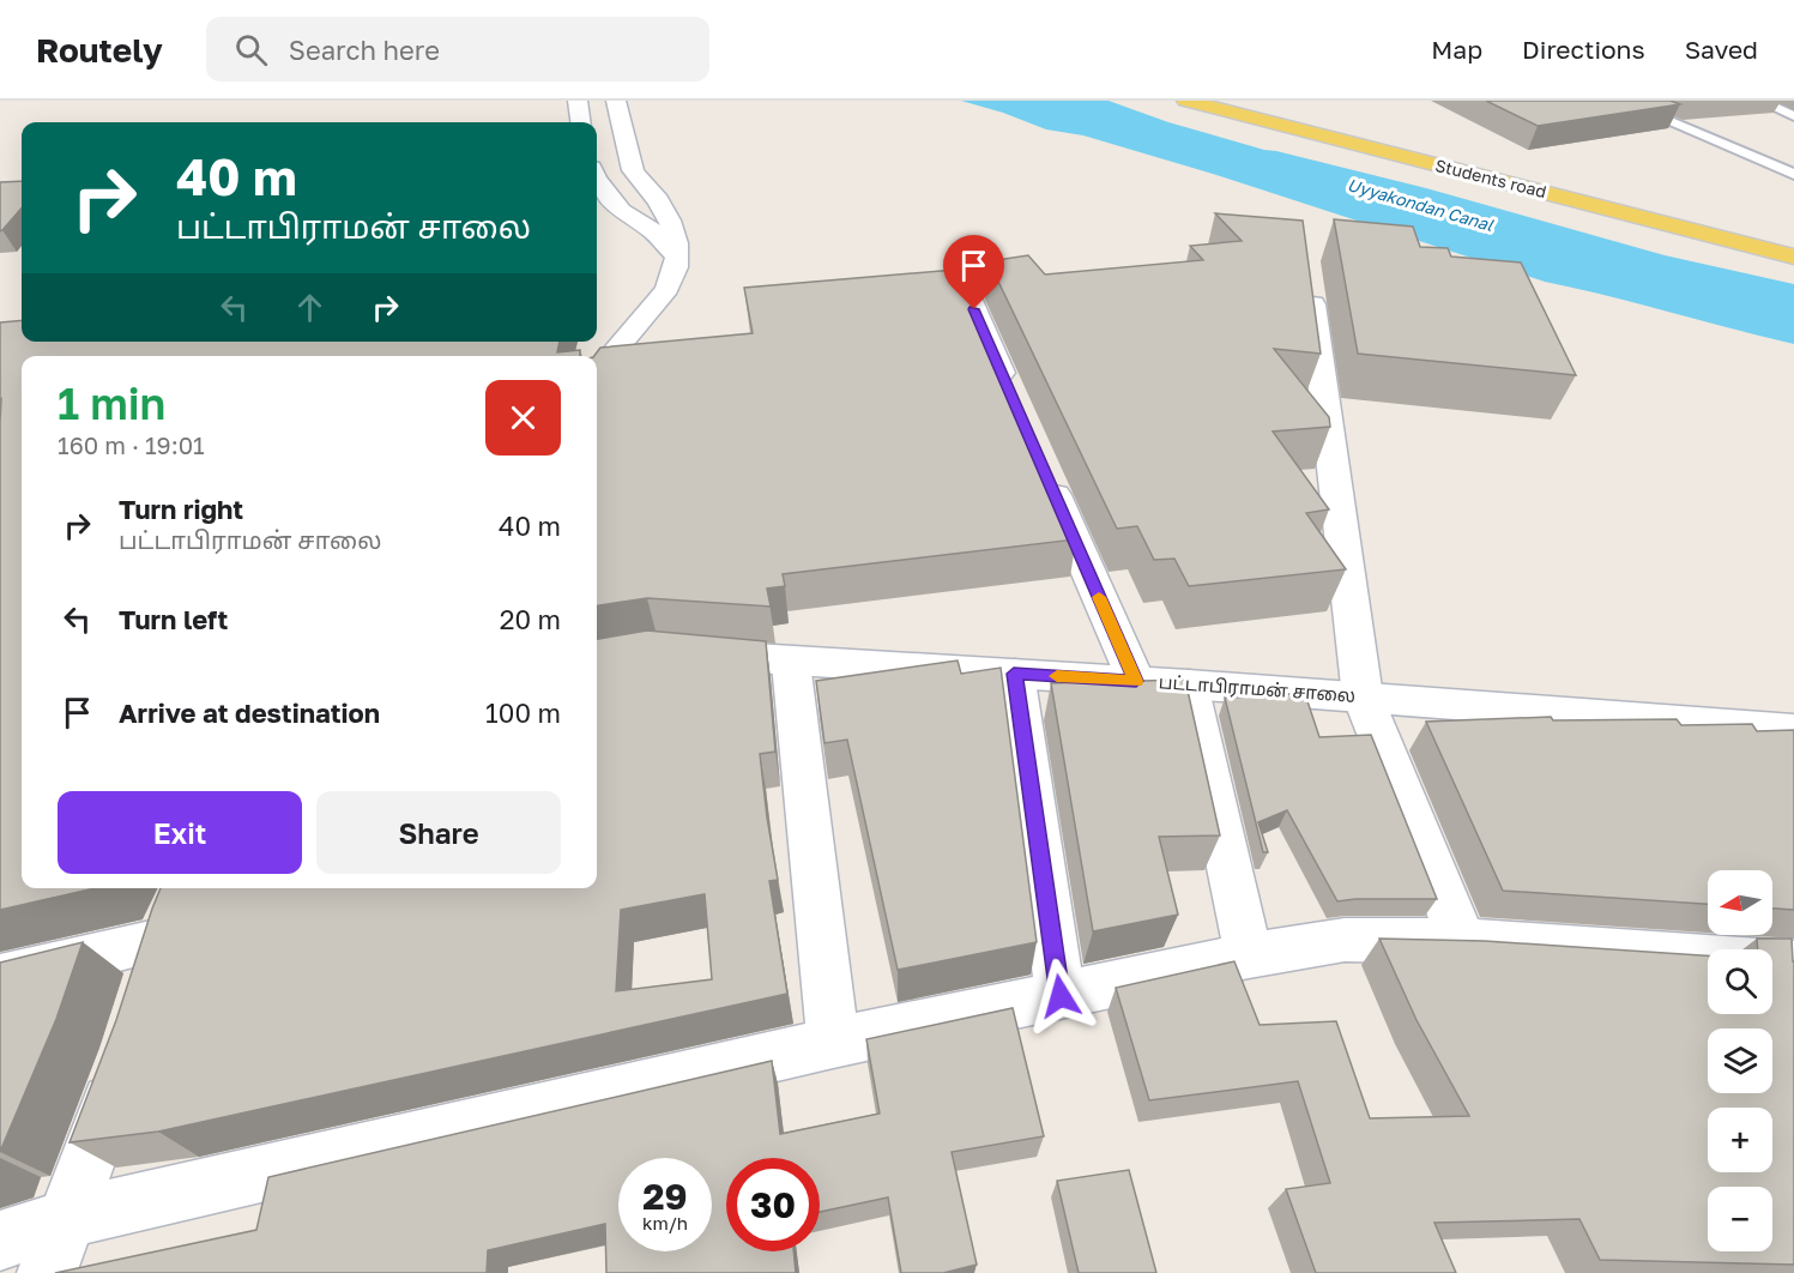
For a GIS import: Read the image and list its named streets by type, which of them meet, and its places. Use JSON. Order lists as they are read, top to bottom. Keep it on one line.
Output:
{"streets":{"main road":["Students road"],"street":["பட்டாபிராமன் சாலை"]},"water":["Uyyakondan Canal"],"north":"left","page":{"header":"Routely","search":"Search here","nav":["Map","Directions","Saved"],"turn":["40 m","பட்டாபிராமன் சாலை"],"heading":["1 min","160 m · 19:01"],"list":[{"name":"Turn right","note":"பட்டாபிராமன் சாலை","value":"40 m"},{"name":"Turn left","value":"20 m"},{"name":"Arrive at destination","value":"100 m"}],"buttons":["Exit","Share"],"map_buttons":["+","−"],"speed":"29 km/h","limit":"30"}}
